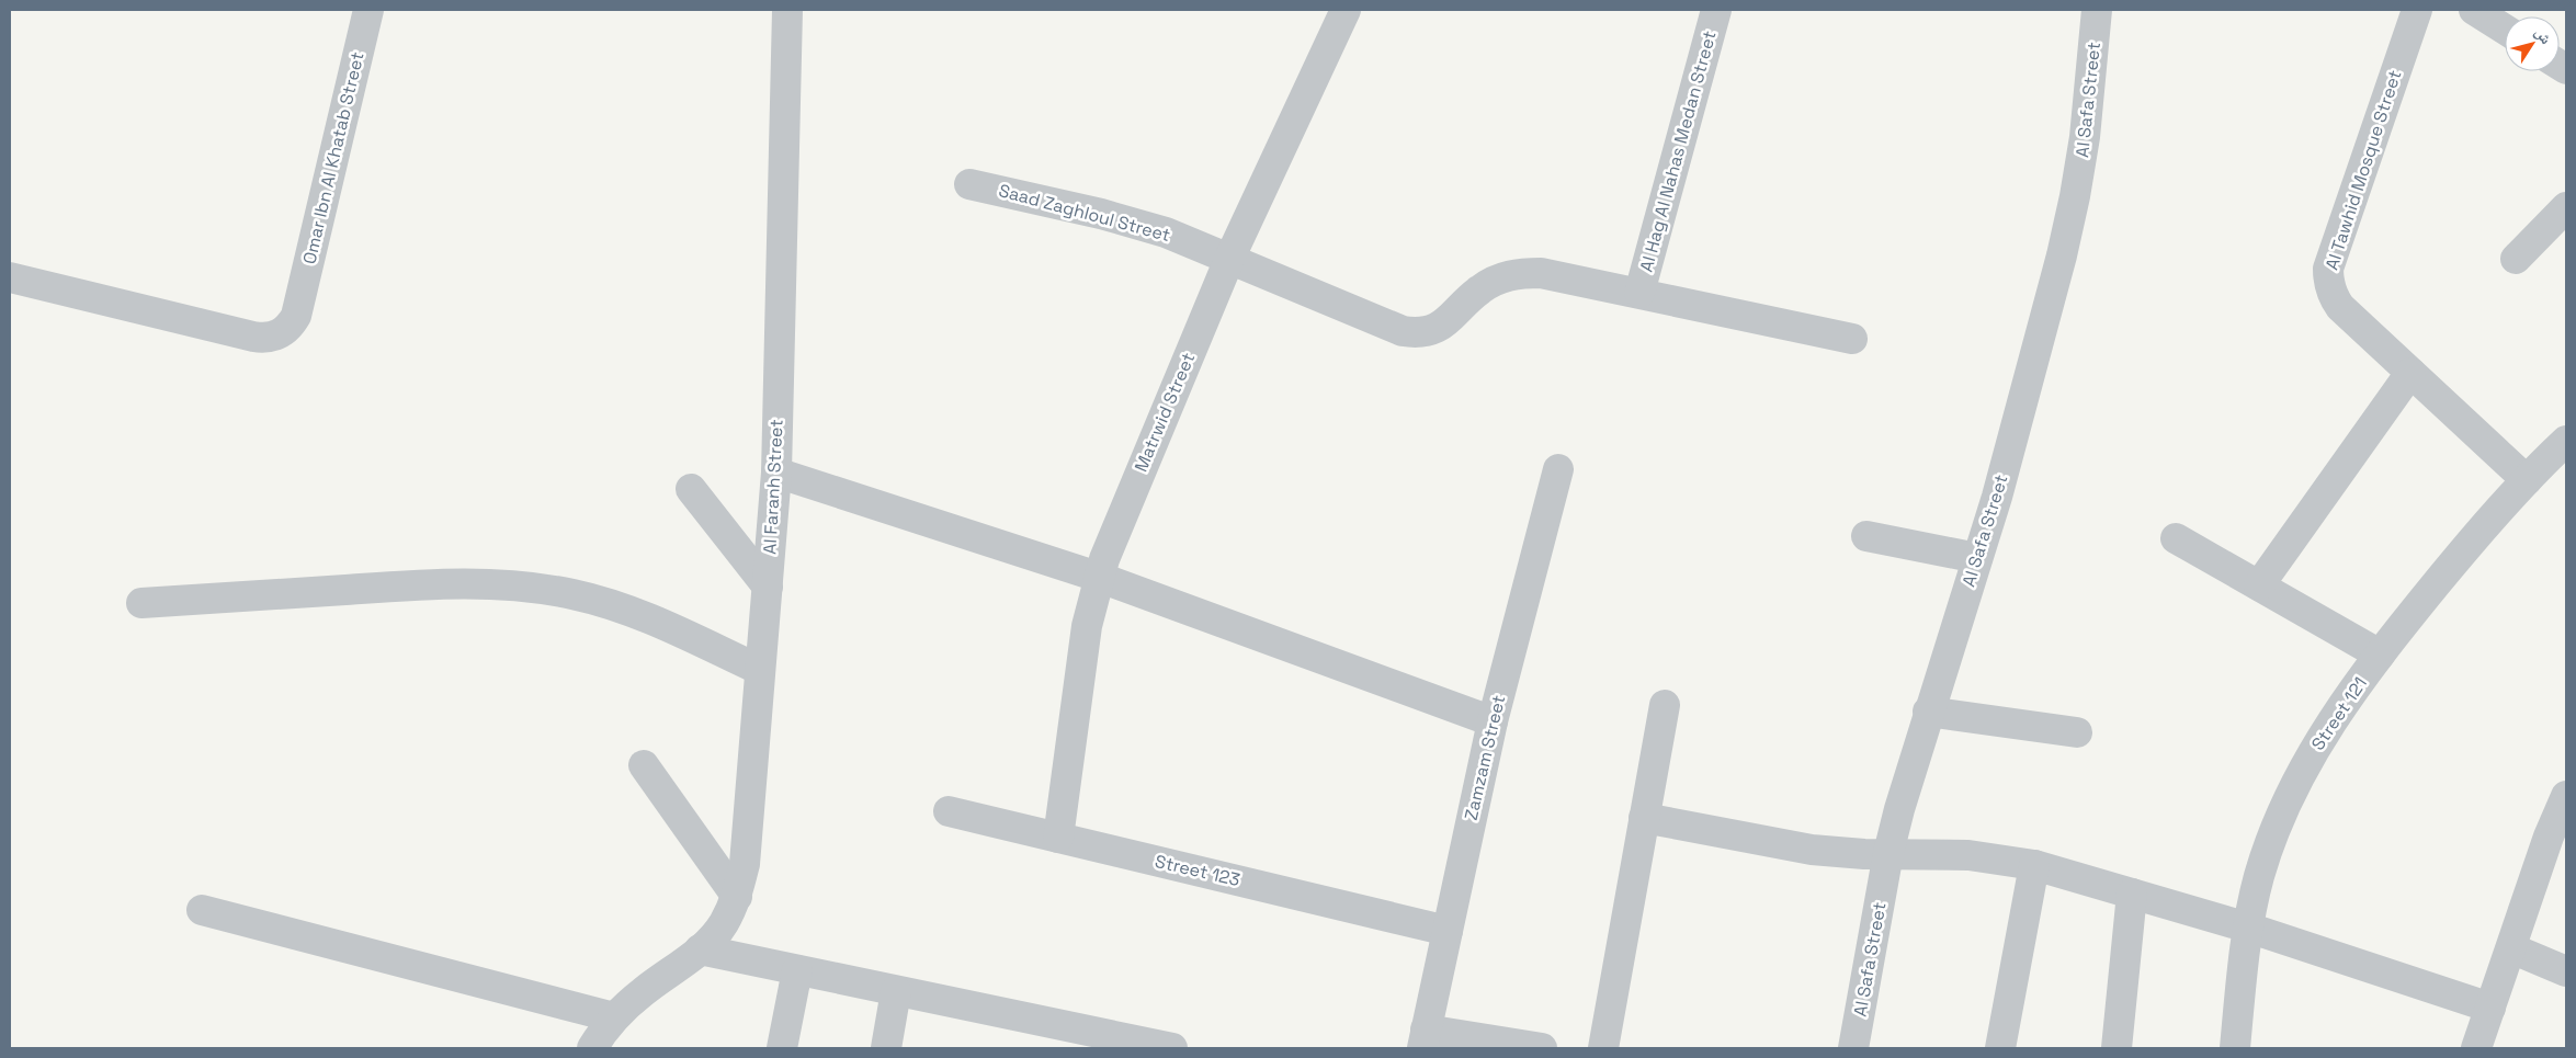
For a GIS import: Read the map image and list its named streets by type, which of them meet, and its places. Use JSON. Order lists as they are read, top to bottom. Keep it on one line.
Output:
{"streets":{"street":["Al Safa Street","Al Hag Al Nahas Medan Street","Omar Ibn Al Khatab Street","Al Tawhid Mosque Street","Saad Zaghloul Street","Matrwid Street","Al Faranh Street","Street 121","Zamzam Street","Street 123"]},"crossings":[["Al Hag Al Nahas Medan Street","Saad Zaghloul Street"],["Al Tawhid Mosque Street","Street 121"],["Saad Zaghloul Street","Matrwid Street"],["Matrwid Street","Street 123"],["Zamzam Street","Street 123"]],"north":"top right"}
